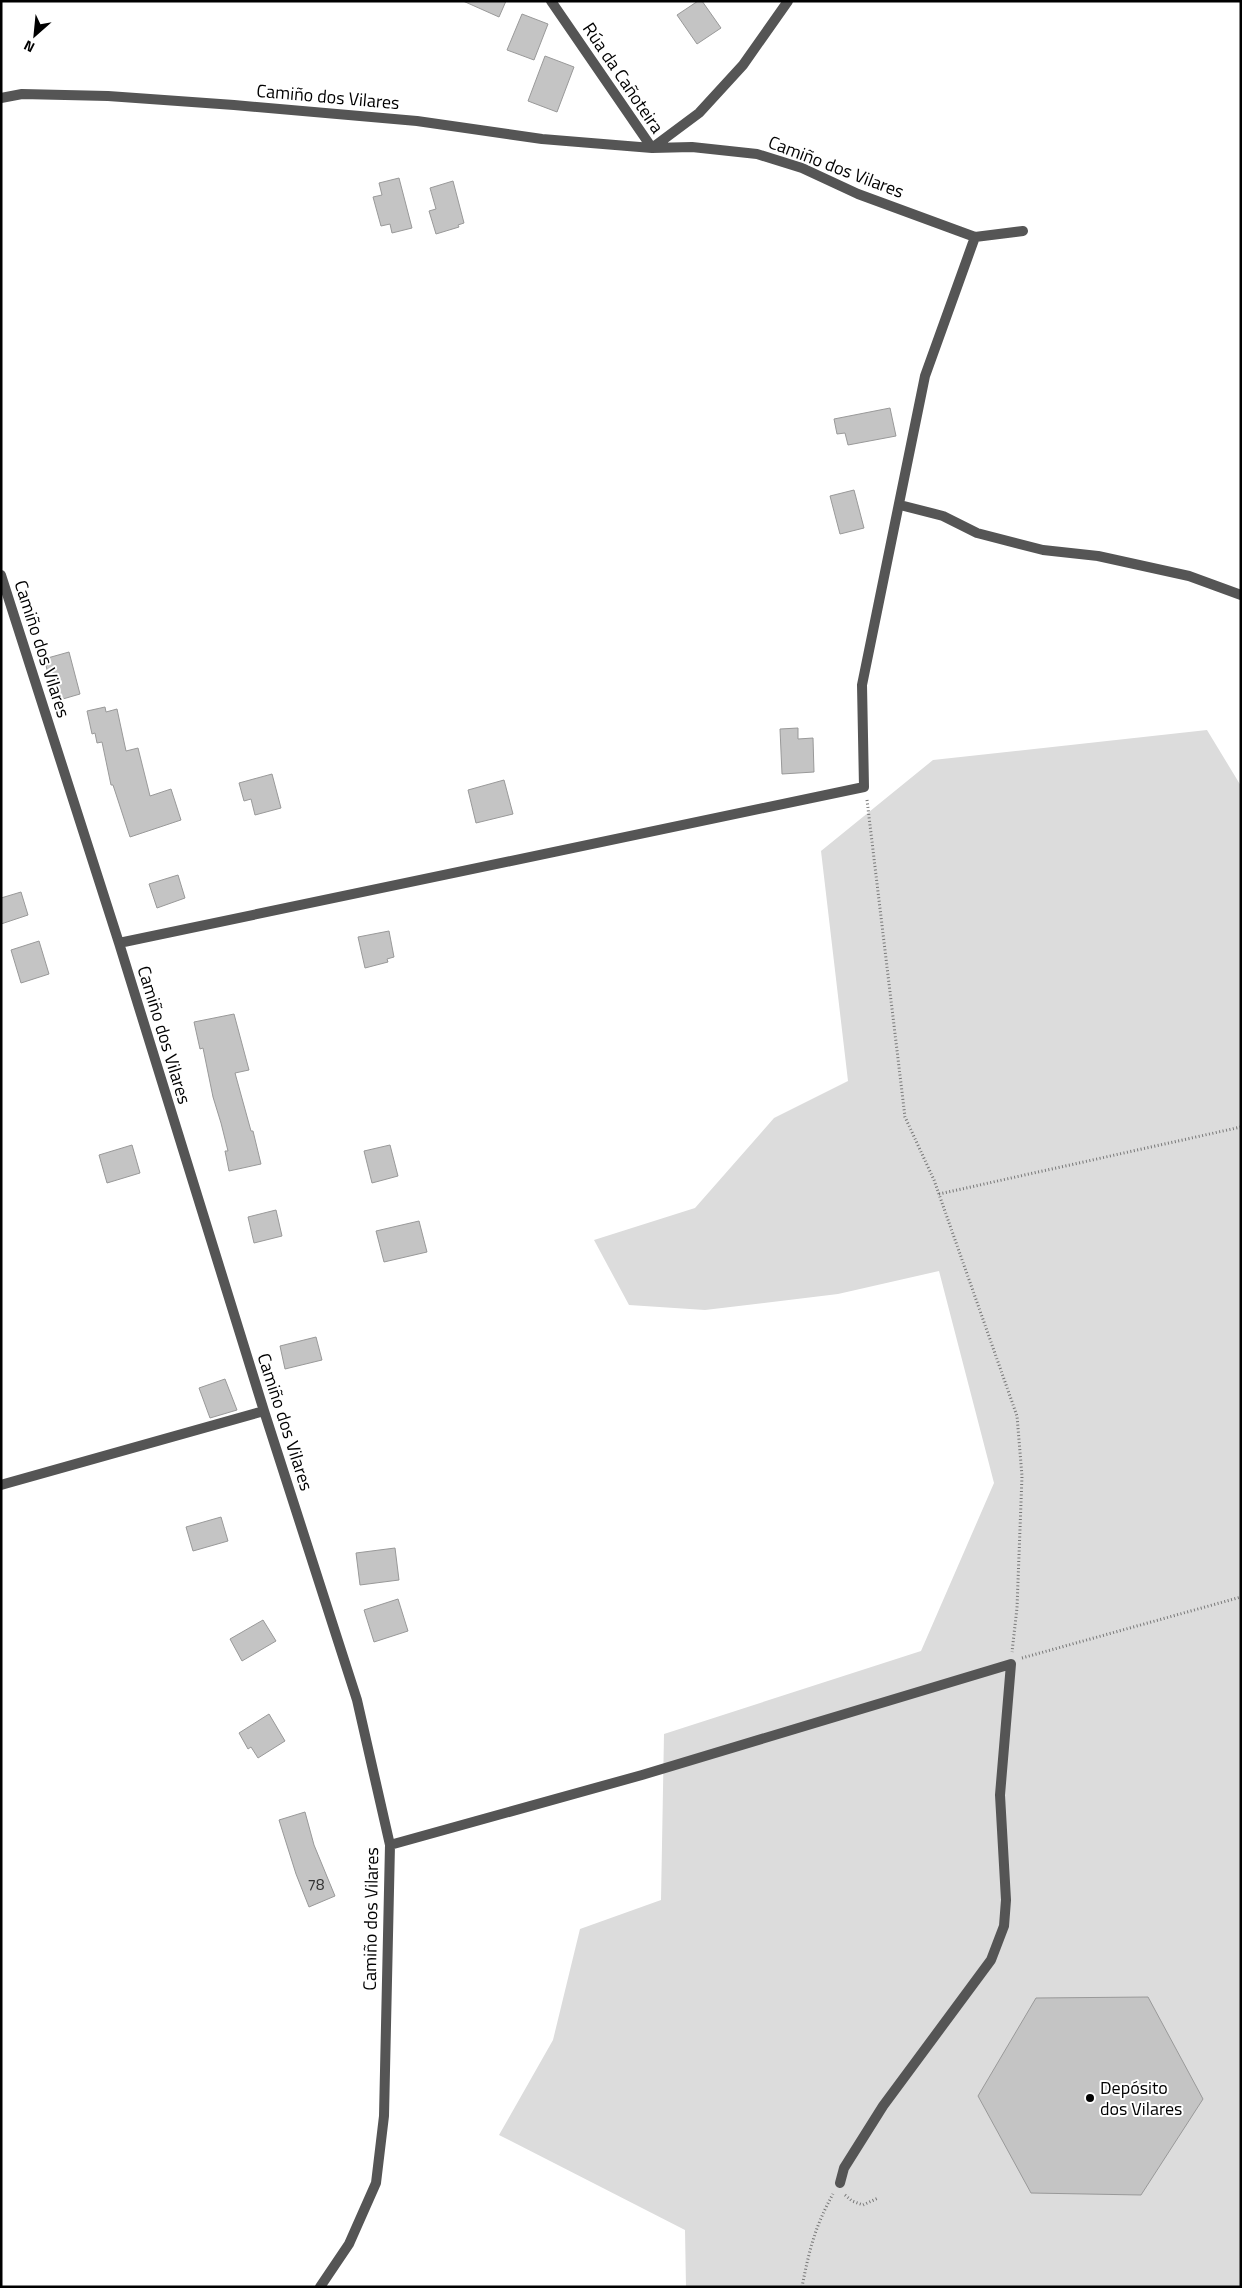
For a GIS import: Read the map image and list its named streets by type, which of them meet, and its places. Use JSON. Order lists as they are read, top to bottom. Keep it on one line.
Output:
{"streets":{"street":["Rúa da Cañoteira","Camiño dos Vilares"]},"crossings":[["Rúa da Cañoteira","Camiño dos Vilares"]],"places":["Depósito dos Vilares"],"house_numbers":["78"],"north":"bottom left"}
